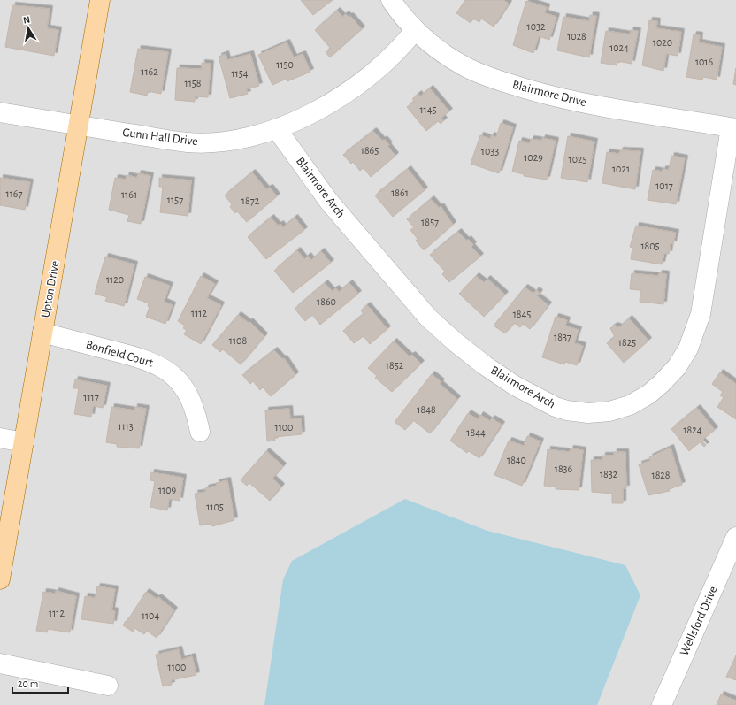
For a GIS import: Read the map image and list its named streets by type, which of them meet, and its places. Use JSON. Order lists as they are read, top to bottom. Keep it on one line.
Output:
{"streets":{"main road":["Upton Drive"],"street":["Blairmore Drive","Gunn Hall Drive","Blairmore Arch","Bonfield Court","Wellsford Drive"]},"crossings":[["Blairmore Drive","Gunn Hall Drive"],["Blairmore Drive","Blairmore Arch"],["Gunn Hall Drive","Blairmore Arch"],["Gunn Hall Drive","Upton Drive"],["Upton Drive","Bonfield Court"]],"house_numbers":["1032","1028","1020","1024","1016","1150","1162","1154","1158","1145","1865","1033","1029","1025","1021","1017","1861","1167","1161","1157","1872","1857","1805","1120","1860","1112","1845","1837","1108","1825","1852","1117","1848","1113","1100","1824","1844","1840","1836","1832","1828","1109","1105","1112","1104","1100"],"scale_bar":"20 m","north":"top"}
